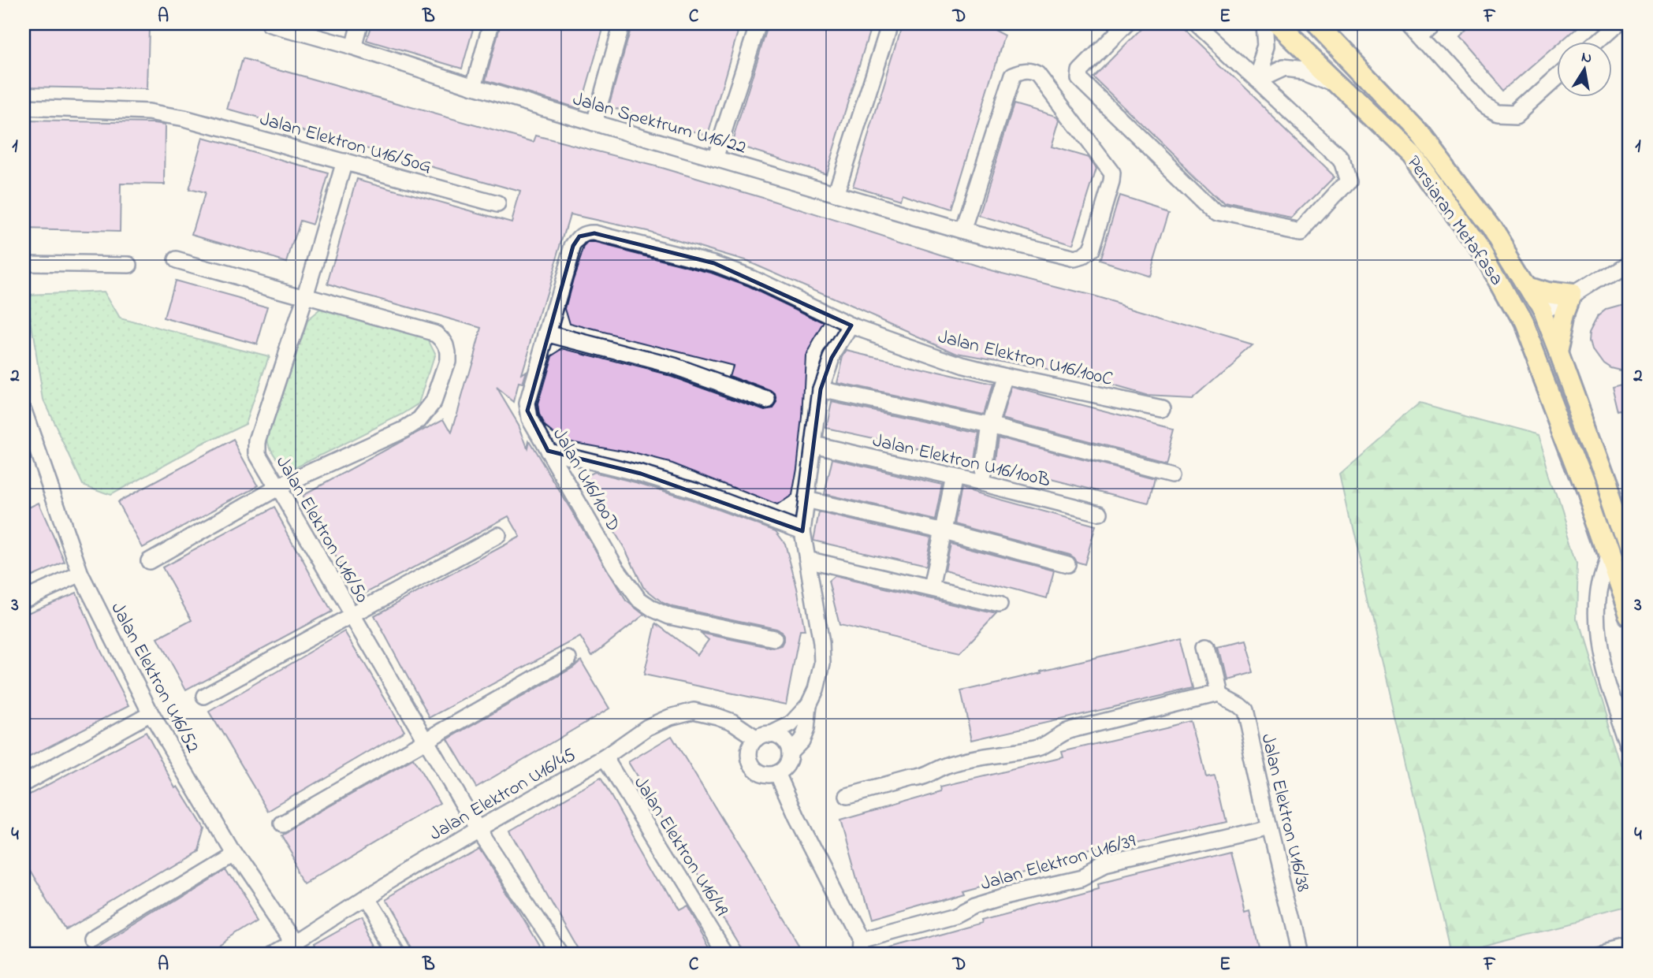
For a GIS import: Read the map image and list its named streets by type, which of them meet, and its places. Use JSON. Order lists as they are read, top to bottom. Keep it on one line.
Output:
{"streets":{"main road":["Persiaran Metafasa"],"street":["Jalan Spektrum U16/22","Jalan Elektron U16/50G","Jalan Elektron U16/100C","Jalan Elektron U16/100B","Jalan U16/100D","Jalan Elektron U16/50","Jalan Elektron U16/52","Jalan Elektron U16/45","Jalan Elektron U16/38","Jalan Elektron U16/49","Jalan Elektron U16/39"]},"crossings":[["Jalan Elektron U16/50G","Jalan Elektron U16/50"],["Jalan Elektron U16/100C","Jalan U16/100D"],["Jalan Elektron U16/50","Jalan Elektron U16/45"],["Jalan Elektron U16/52","Jalan Elektron U16/45"],["Jalan Elektron U16/45","Jalan Elektron U16/49"],["Jalan Elektron U16/38","Jalan Elektron U16/39"]],"north":"top","grid":{"columns":["A","B","C","D","E","F"],"rows":["1","2","3","4"]}}
